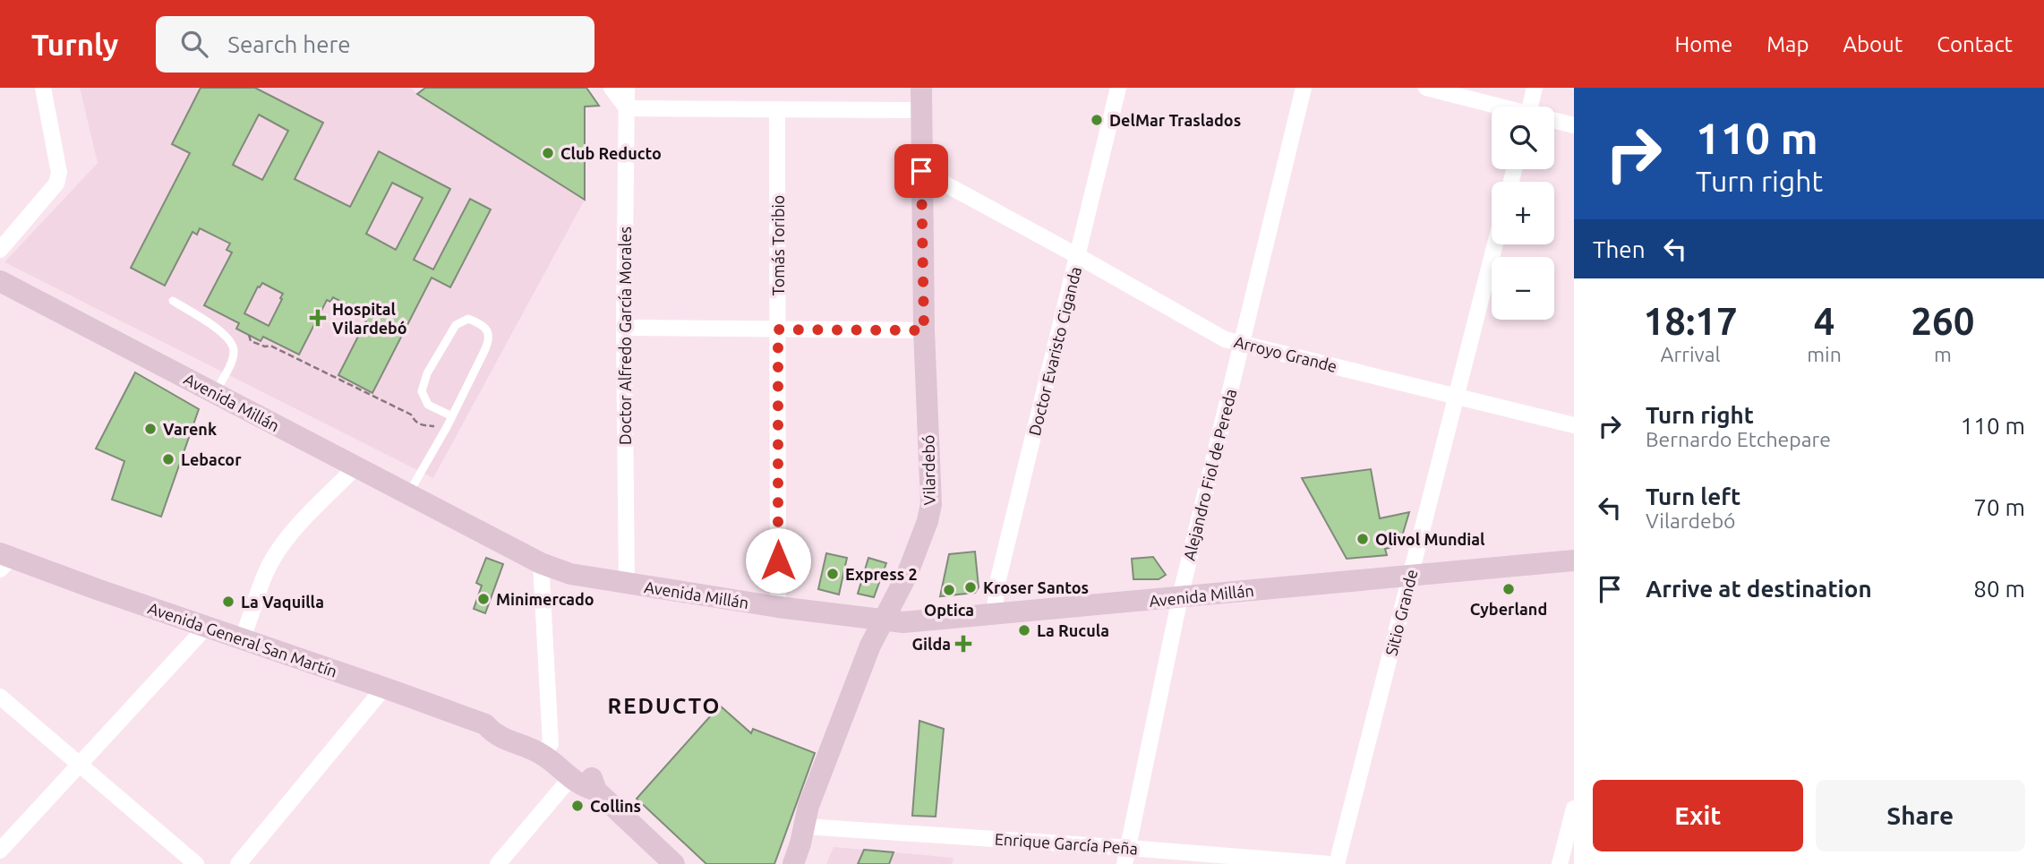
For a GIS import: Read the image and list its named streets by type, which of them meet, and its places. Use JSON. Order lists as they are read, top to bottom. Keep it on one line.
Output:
{"streets":{"main road":["Avenida Millán","Vilardebó","Avenida General San Martín"],"street":["Tomás Toribio","Doctor Alfredo García Morales","Doctor Evaristo Ciganda","Arroyo Grande","Alejandro Fiol de Pereda","Sitio Grande","Enrique García Peña"]},"crossings":[["Tomás Toribio","Avenida Millán"],["Doctor Alfredo García Morales","Avenida Millán"],["Doctor Evaristo Ciganda","Arroyo Grande"],["Doctor Evaristo Ciganda","Avenida Millán"],["Arroyo Grande","Vilardebó"],["Arroyo Grande","Alejandro Fiol de Pereda"],["Arroyo Grande","Sitio Grande"],["Avenida Millán","Vilardebó"],["Avenida Millán","Alejandro Fiol de Pereda"],["Avenida Millán","Sitio Grande"],["Vilardebó","Enrique García Peña"],["Alejandro Fiol de Pereda","Enrique García Peña"]],"districts":["REDUCTO"],"places":{"other":["DelMar Traslados","Club Reducto","Varenk","Lebacor","Olivol Mundial","Express 2","Kroser Santos","Cyberland","Optica","Minimercado","La Vaquilla","La Rucula","Collins"],"health":["Hospital Vilardebó","Gilda"]},"page":{"header":"Turnly","search":"Search here","nav":["Home","Map","About","Contact"],"turn":["110 m","Turn right"],"map_buttons":["+","−"],"then":"Then","eta":["18:17","Arrival","4","min","260","m"],"list":[{"name":"Turn right","note":"Bernardo Etchepare","value":"110 m"},{"name":"Turn left","note":"Vilardebó","value":"70 m"},{"name":"Arrive at destination","value":"80 m"}],"buttons":["Exit","Share"]}}
